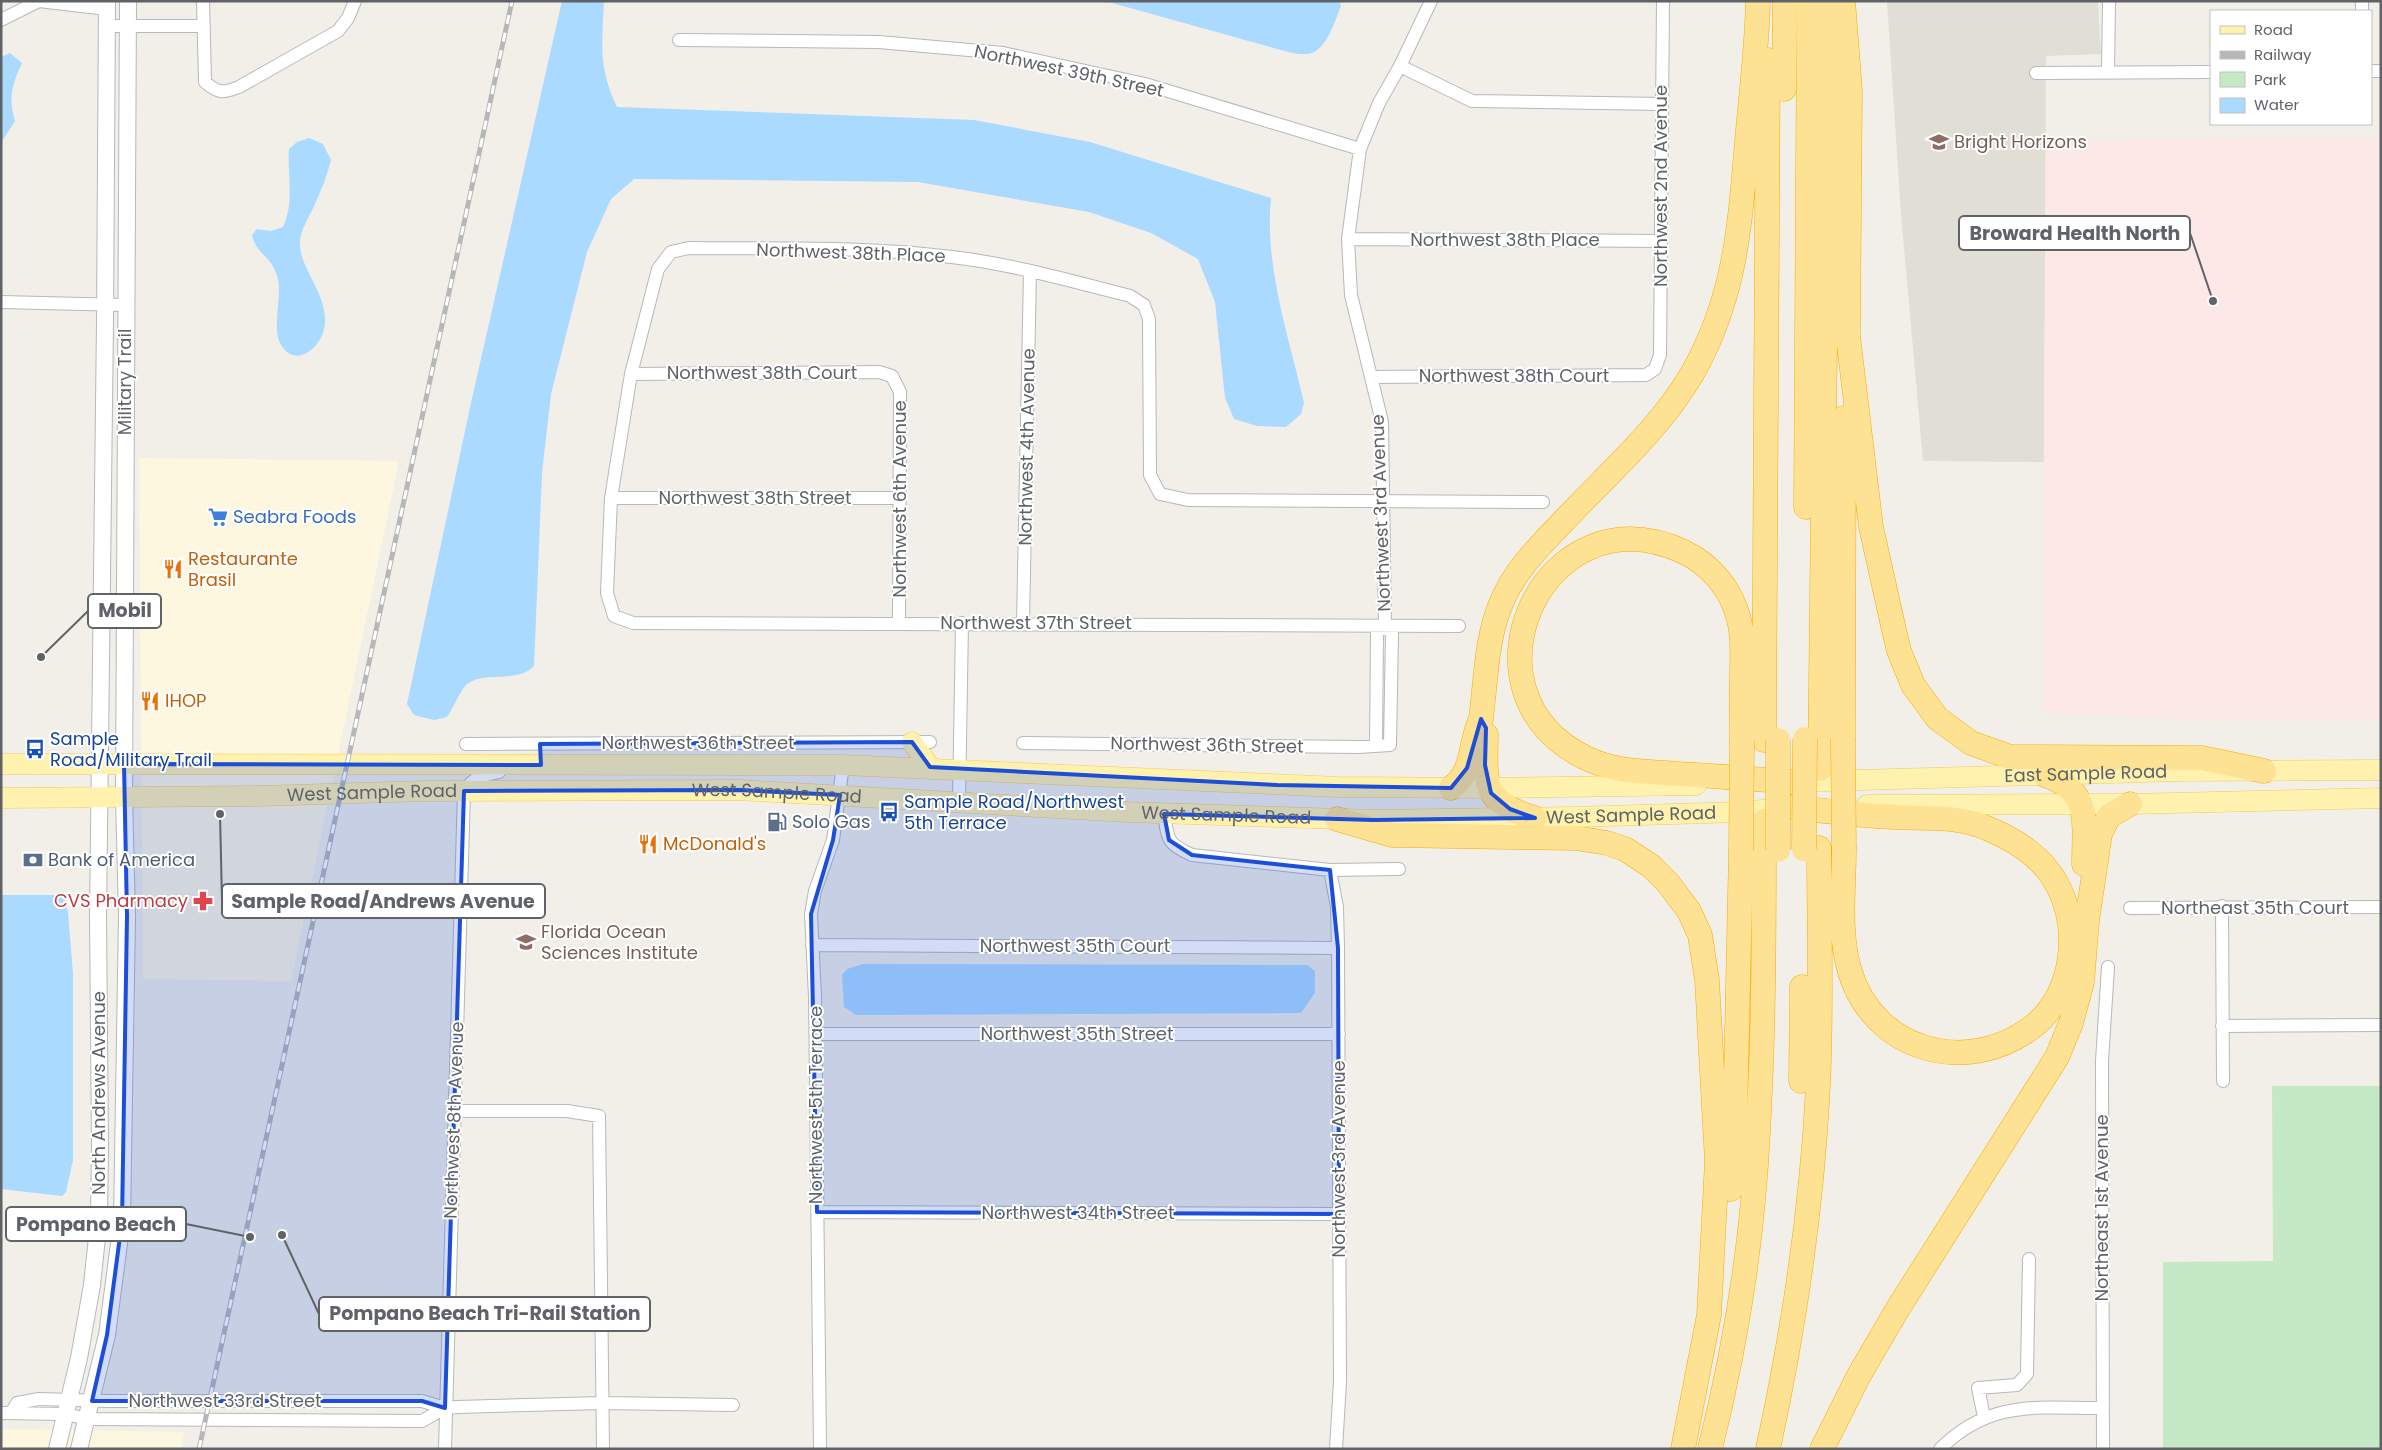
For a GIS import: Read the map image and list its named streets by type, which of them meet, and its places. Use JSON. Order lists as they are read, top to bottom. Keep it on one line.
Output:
{"streets":{"main road":["East Sample Road","West Sample Road"],"street":["Northwest 39th Street","Northwest 2nd Avenue","Northwest 38th Place","Northwest 38th Court","Military Trail","Northwest 4th Avenue","Northwest 38th Street","Northwest 6th Avenue","Northwest 3rd Avenue","Northwest 37th Street","Northwest 36th Street","Northeast 35th Court","Northwest 35th Court","Northwest 35th Street","North Andrews Avenue","Northwest 5th Terrace","Northwest 8th Avenue","Northeast 1st Avenue","Northwest 34th Street","Northwest 33rd Street"]},"crossings":[["Northwest 39th Street","Northwest 3rd Avenue"],["Northwest 2nd Avenue","Northwest 38th Place"],["Northwest 2nd Avenue","Northwest 38th Court"],["Northwest 38th Place","Northwest 38th Court"],["Northwest 38th Place","Northwest 4th Avenue"],["Northwest 38th Place","Northwest 3rd Avenue"],["Northwest 38th Court","Northwest 6th Avenue"],["Northwest 38th Court","Northwest 3rd Avenue"],["Military Trail","West Sample Road"],["Military Trail","North Andrews Avenue"],["Northwest 4th Avenue","Northwest 37th Street"],["Northwest 38th Street","Northwest 6th Avenue"],["Northwest 38th Street","Northwest 37th Street"],["Northwest 6th Avenue","Northwest 37th Street"],["Northwest 3rd Avenue","Northwest 37th Street"],["Northwest 3rd Avenue","Northwest 36th Street"],["Northwest 3rd Avenue","Northwest 35th Court"],["Northwest 3rd Avenue","Northwest 35th Street"],["Northwest 3rd Avenue","Northwest 34th Street"],["East Sample Road","West Sample Road"],["West Sample Road","North Andrews Avenue"],["West Sample Road","Northwest 5th Terrace"],["West Sample Road","Northwest 8th Avenue"],["Northwest 35th Court","Northwest 5th Terrace"],["Northwest 35th Street","Northwest 5th Terrace"],["North Andrews Avenue","Northwest 33rd Street"],["Northwest 5th Terrace","Northwest 34th Street"],["Northwest 8th Avenue","Northwest 33rd Street"]],"places":{"school or university":["Bright Horizons","Florida Ocean Sciences Institute"],"other":["Broward Health North","Mobil","Sample Road/Andrews Avenue","Pompano Beach Tri-Rail Station","Pompano Beach"],"supermarket":["Seabra Foods"],"restaurant":["Restaurante Brasil","IHOP","McDonald's"],"bus stop":["Sample Road/Military Trail","Sample Road/Northwest 5th Terrace"],"fuel station":["Solo Gas"],"bank":["Bank of America"],"pharmacy":["CVS Pharmacy"]},"legend":["Road","Railway","Park","Water"]}
